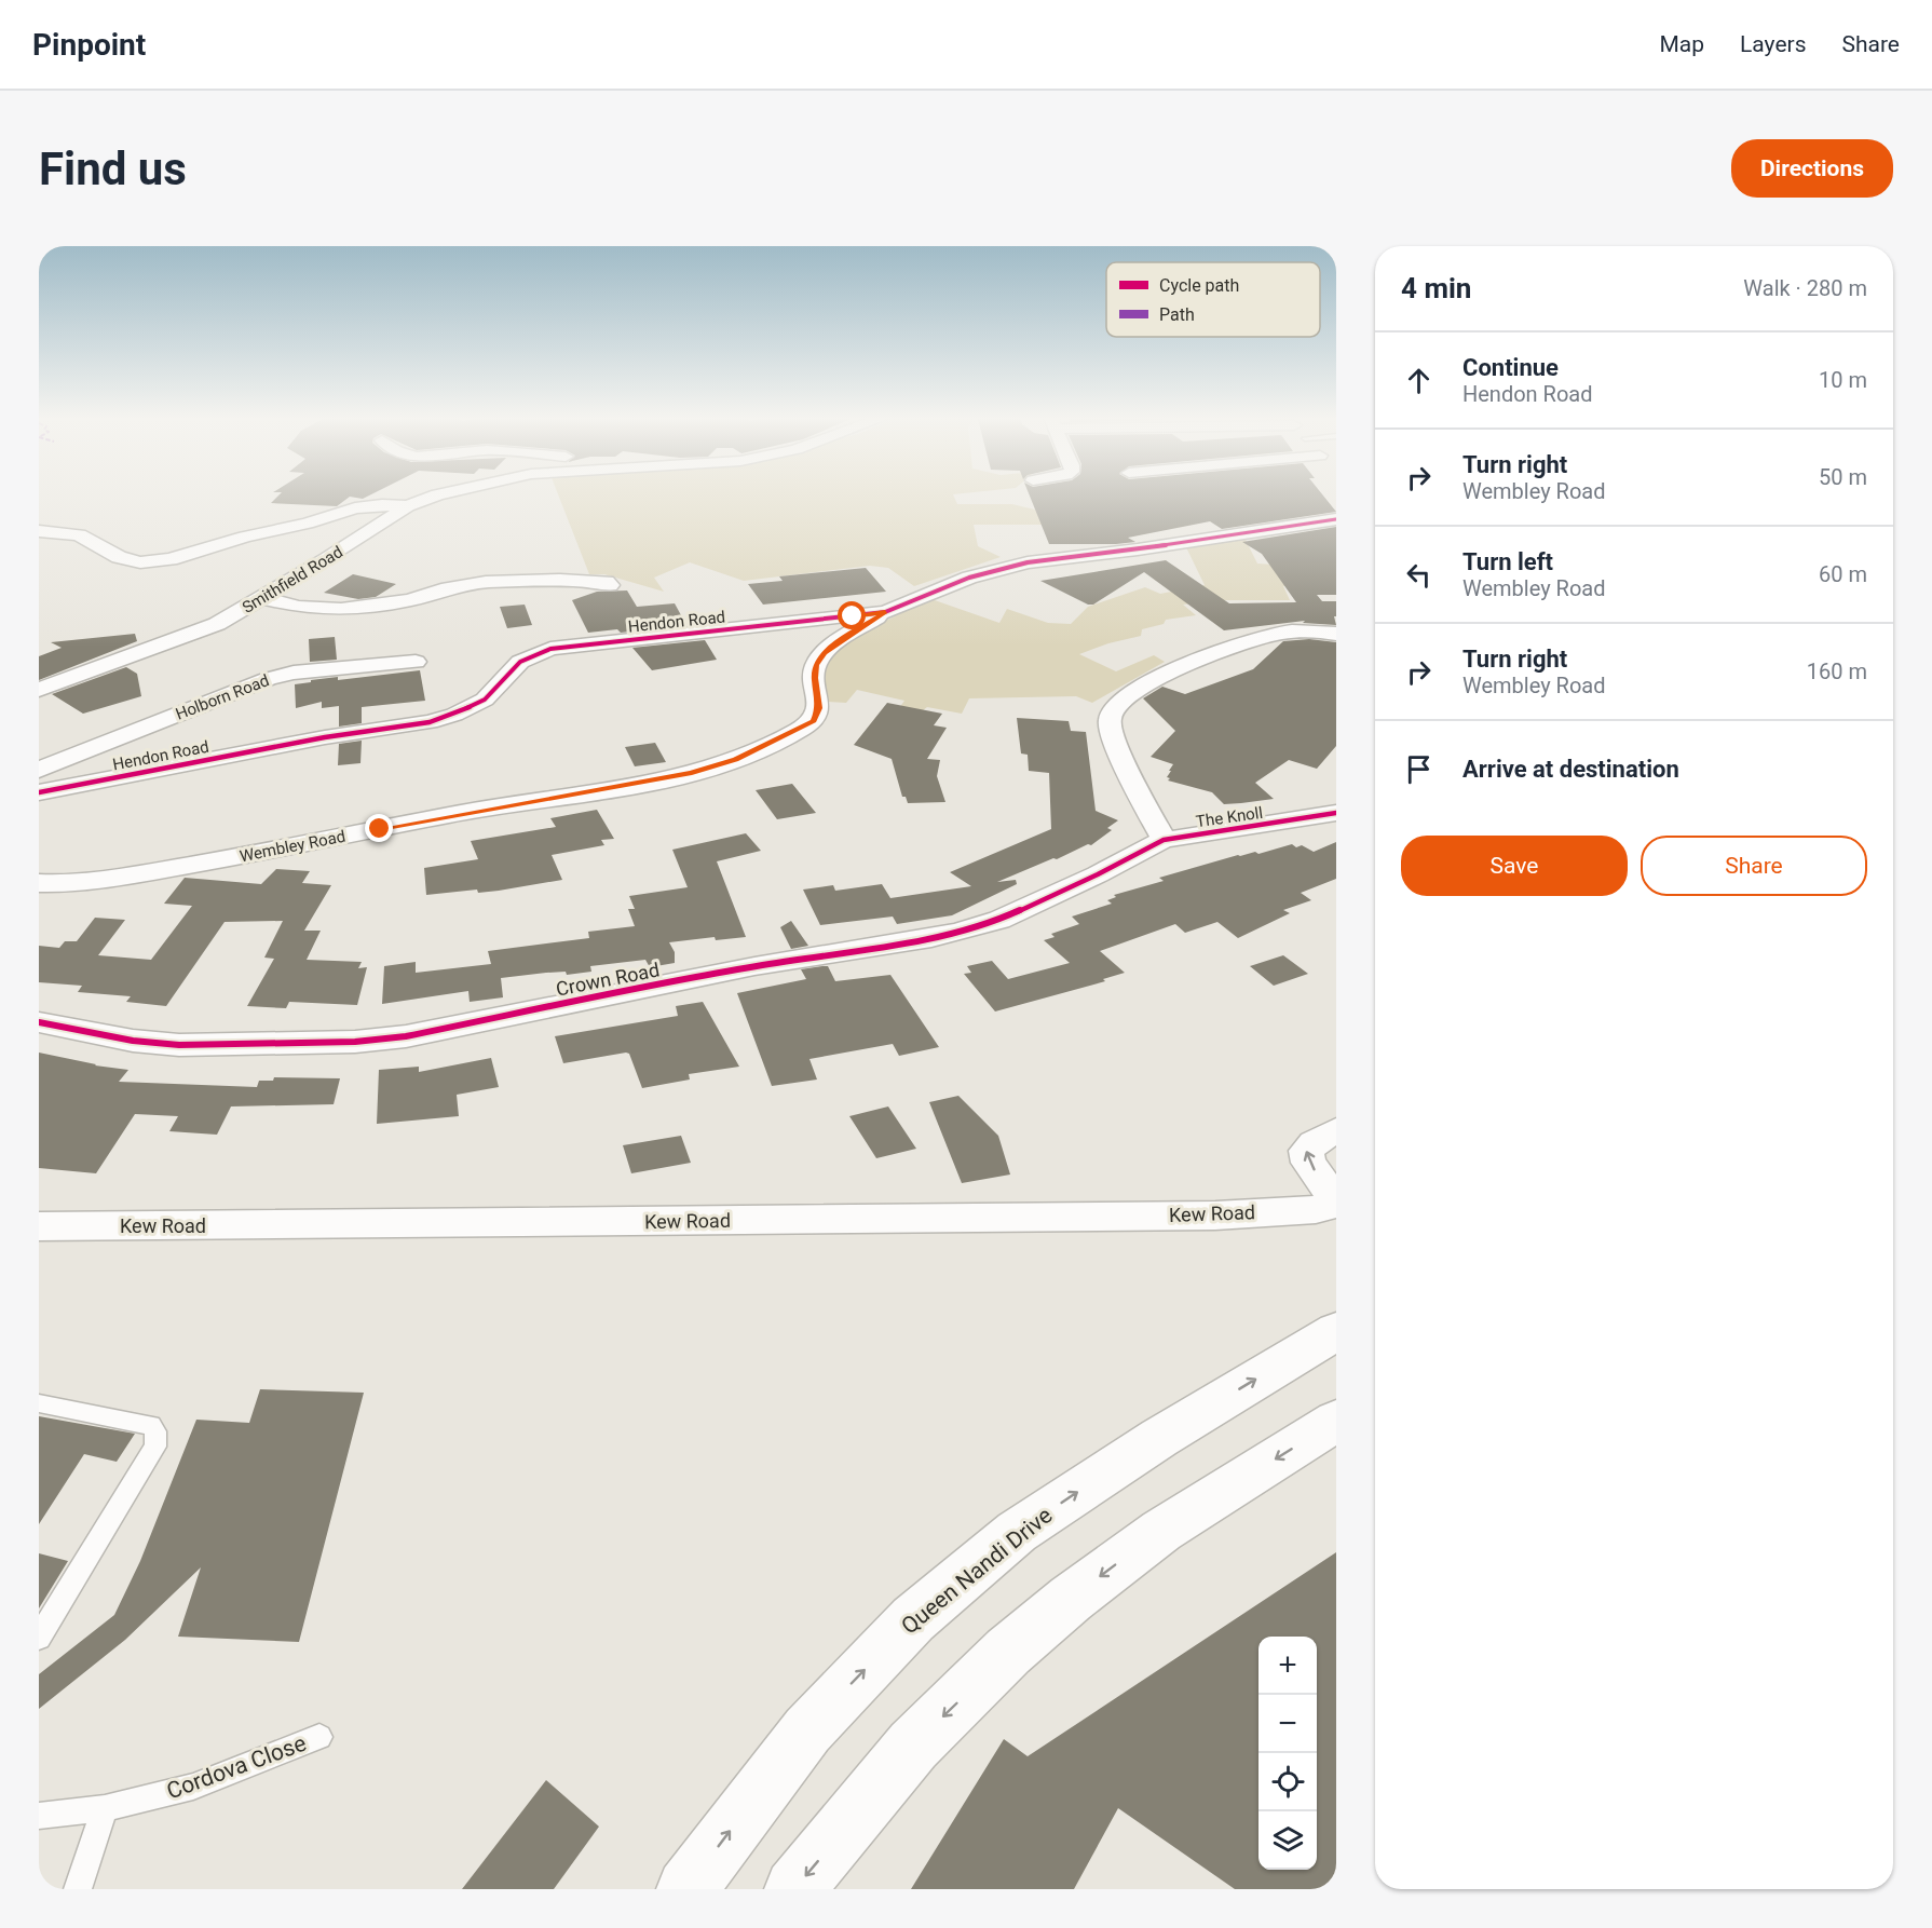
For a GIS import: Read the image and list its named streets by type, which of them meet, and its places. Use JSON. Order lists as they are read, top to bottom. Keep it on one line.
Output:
{"streets":{"main road":["Queen Nandi Drive"],"street":["Smithfield Road","Hendon Road","Holborn Road","The Knoll","Wembley Road","Crown Road","Kew Road"],"lane":["Cordova Close"]},"crossings":[["Hendon Road","Wembley Road"],["The Knoll","Crown Road"]],"legend":["Cycle path","Path"],"page":{"header":"Pinpoint","nav":["Map","Layers","Share"],"buttons":["Directions",["Save","Share"]],"title":"Find us","heading":["4 min","Walk · 280 m"],"list":[["Continue","Hendon Road","10 m"],["Turn right","Wembley Road","50 m"],["Turn left","Wembley Road","60 m"],["Turn right","Wembley Road","160 m"],"Arrive at destination"],"map_buttons":["+","−"]}}
